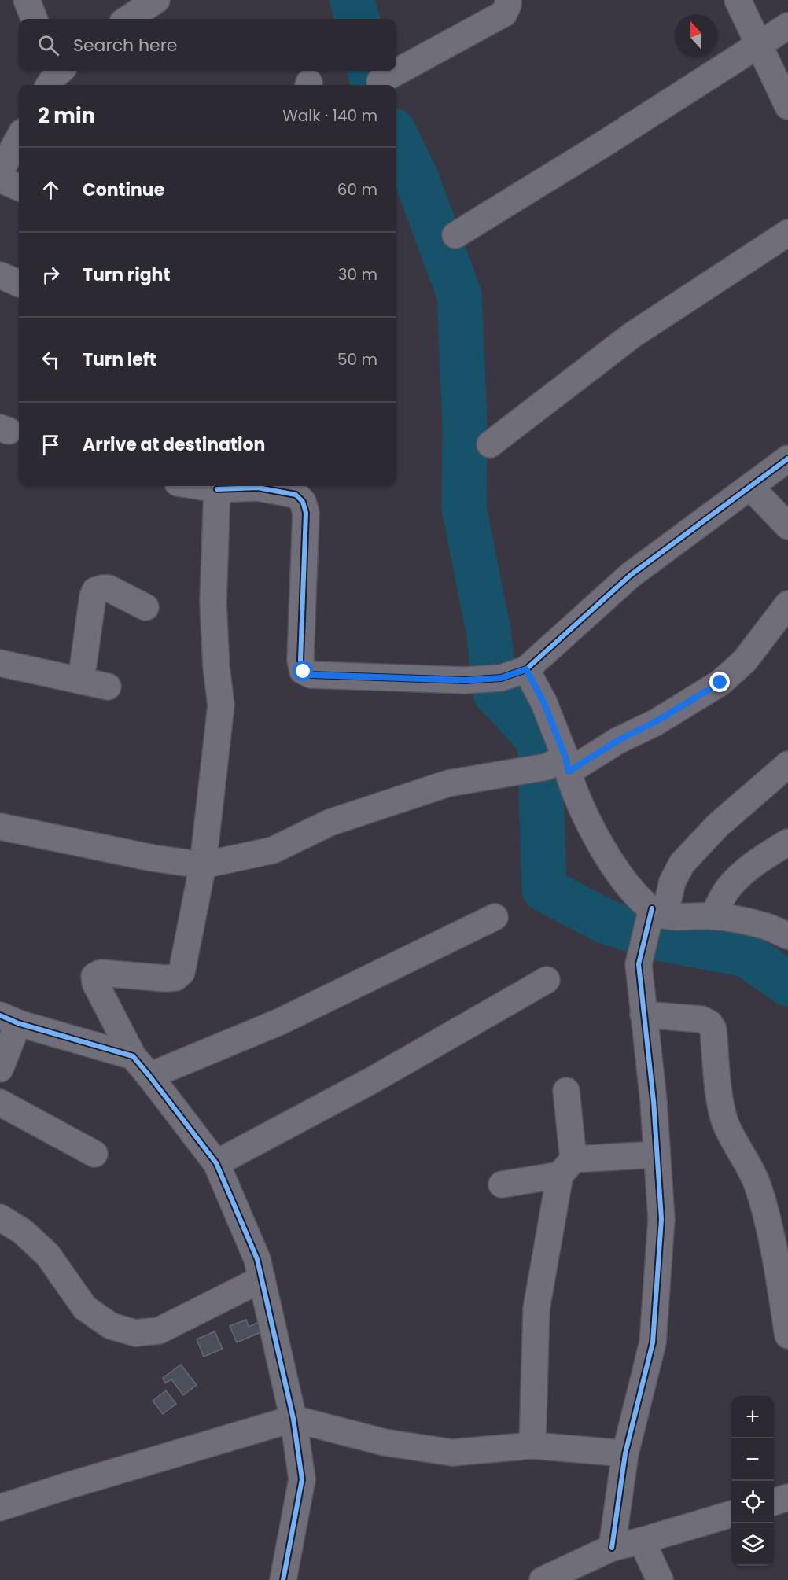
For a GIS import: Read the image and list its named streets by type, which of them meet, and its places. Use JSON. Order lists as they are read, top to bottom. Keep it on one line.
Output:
{"north":"top","page":{"search":"Search here","heading":["2 min","Walk · 140 m"],"list":[["Continue","60 m"],["Turn right","30 m"],["Turn left","50 m"],"Arrive at destination"],"map_buttons":["+","−"]}}
